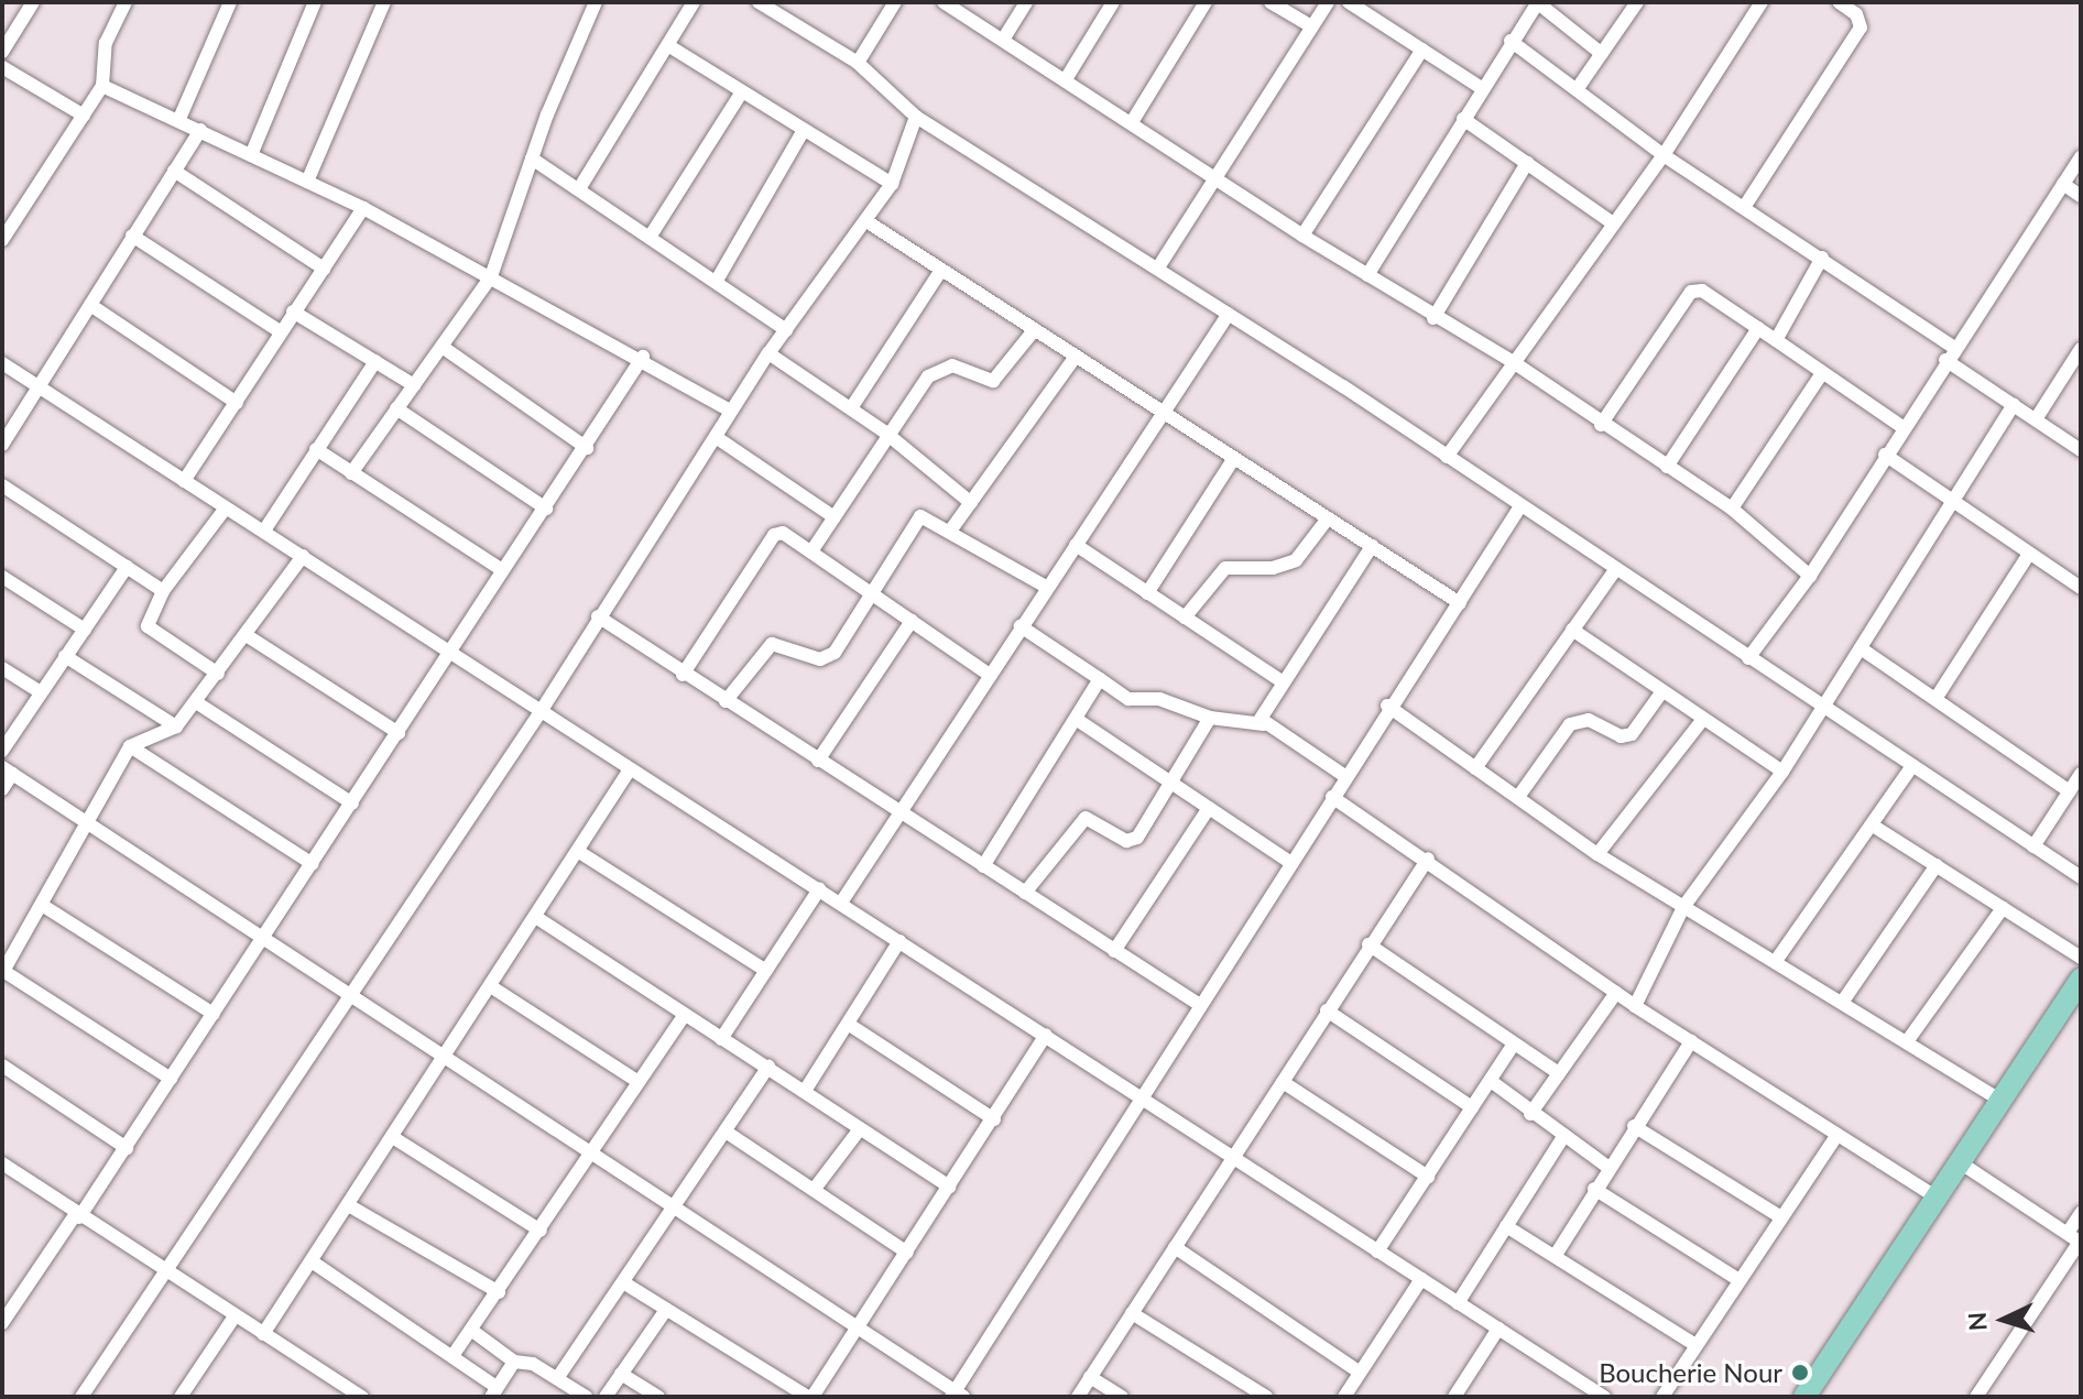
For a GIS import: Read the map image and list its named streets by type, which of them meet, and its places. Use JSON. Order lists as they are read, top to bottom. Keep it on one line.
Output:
{"places":["Boucherie Nour"],"north":"left"}
